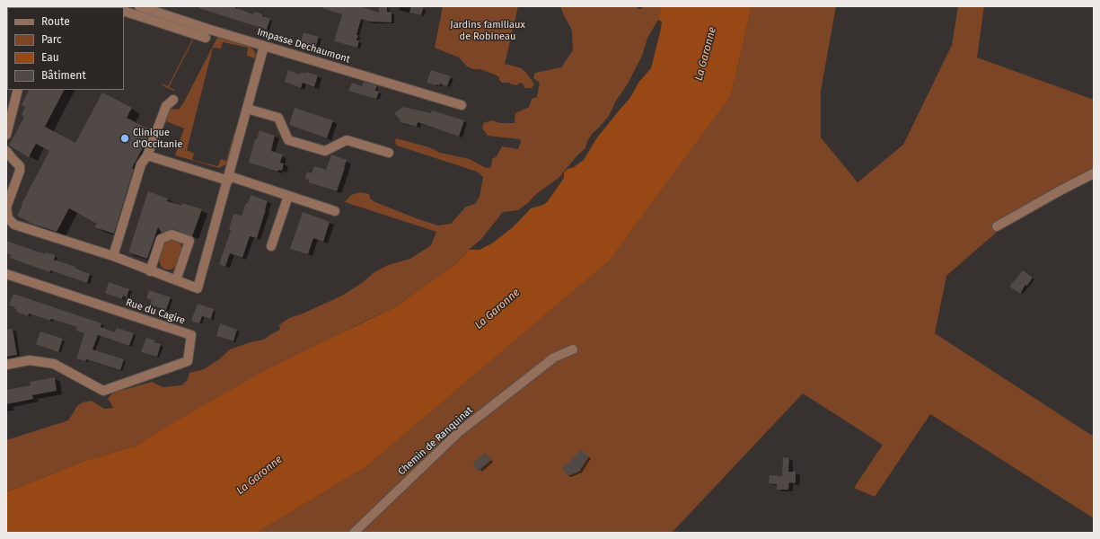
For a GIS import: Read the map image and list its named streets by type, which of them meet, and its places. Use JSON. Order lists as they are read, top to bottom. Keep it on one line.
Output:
{"streets":{"street":["Impasse Dechaumont","Rue du Cagire","Chemin de Ranquinat"]},"water":["La Garonne"],"parks":["Jardins familiaux de Robineau"],"places":["Clinique d'Occitanie"],"legend":["Route","Parc","Eau","Bâtiment"]}
